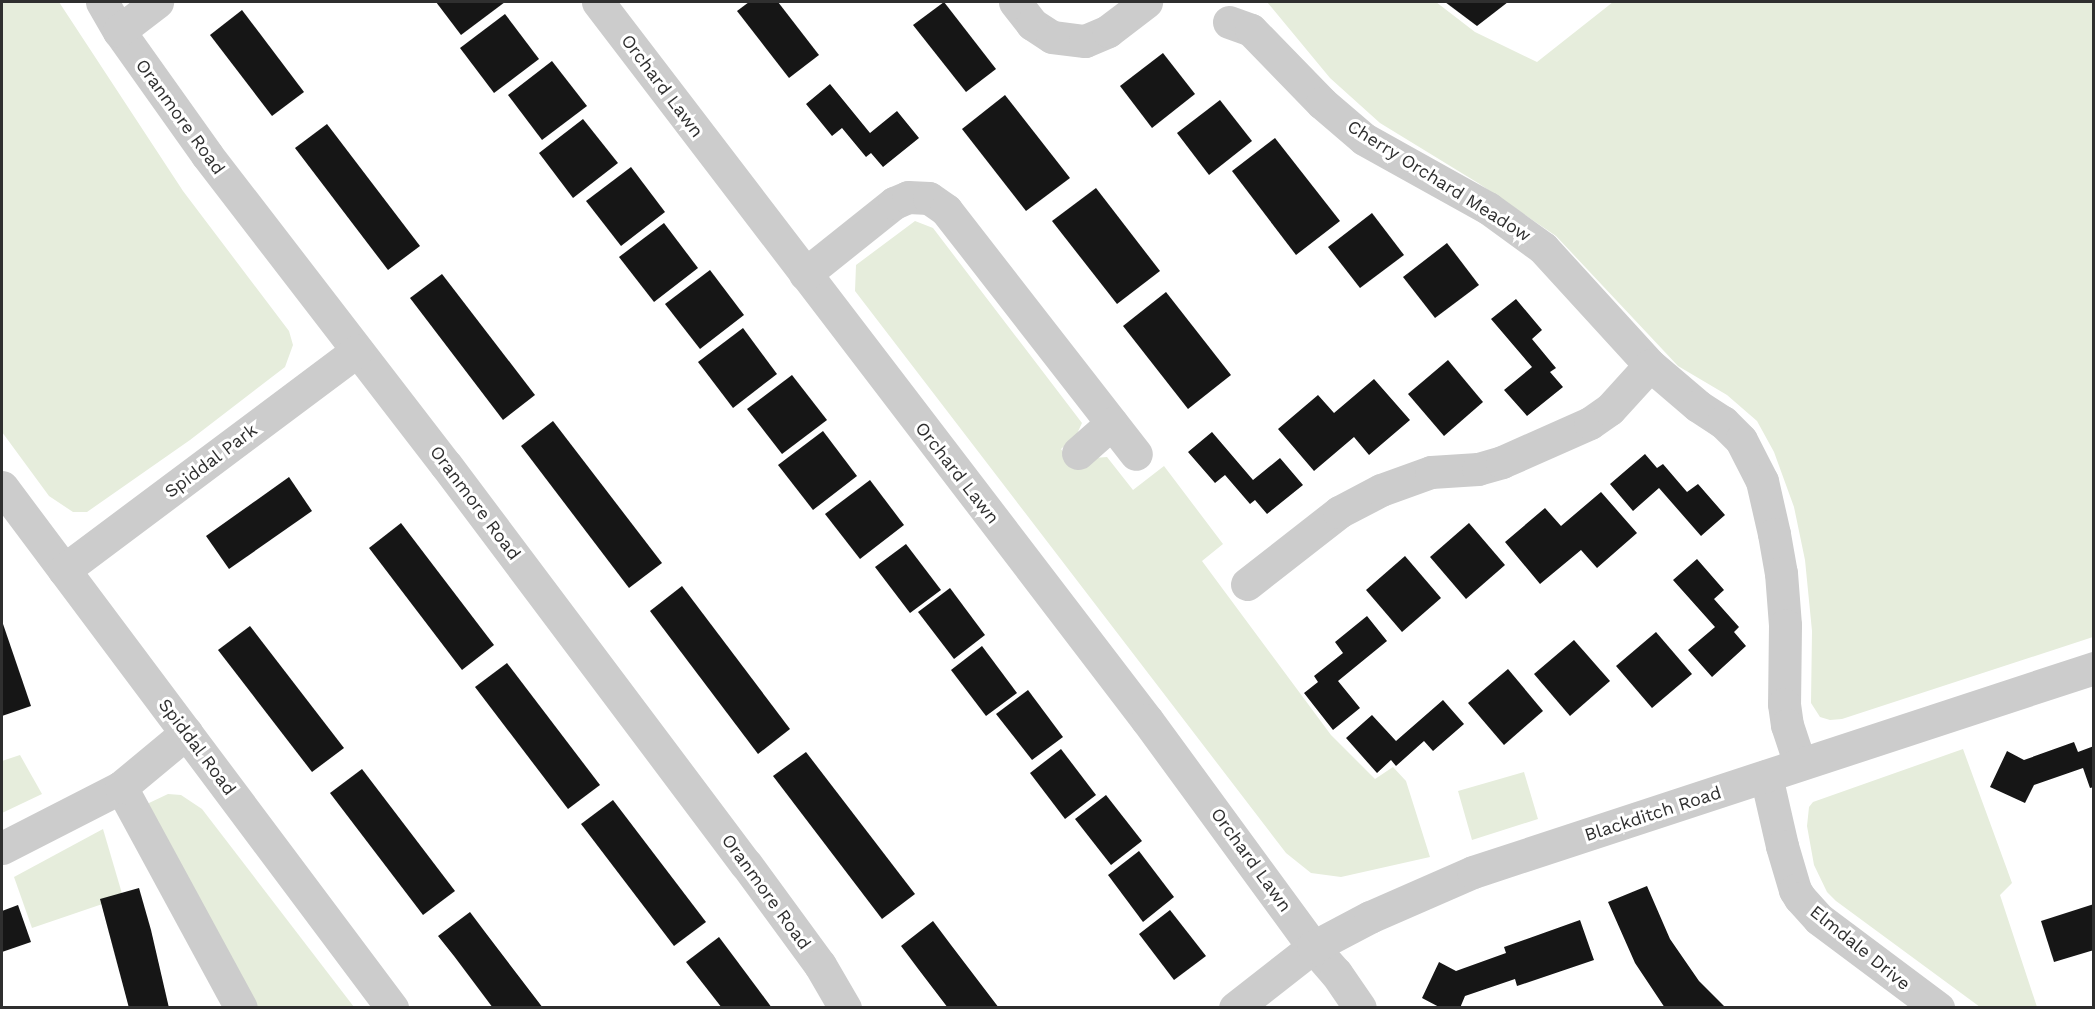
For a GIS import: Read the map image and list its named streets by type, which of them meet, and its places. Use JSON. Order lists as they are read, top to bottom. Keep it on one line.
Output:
{"streets":{"street":["Orchard Lawn","Oranmore Road","Cherry Orchard Meadow","Spiddal Park","Spiddal Road","Blackditch Road","Elmdale Drive"]},"crossings":[["Orchard Lawn","Blackditch Road"],["Oranmore Road","Spiddal Park"],["Cherry Orchard Meadow","Blackditch Road"],["Spiddal Park","Spiddal Road"],["Blackditch Road","Elmdale Drive"]]}
